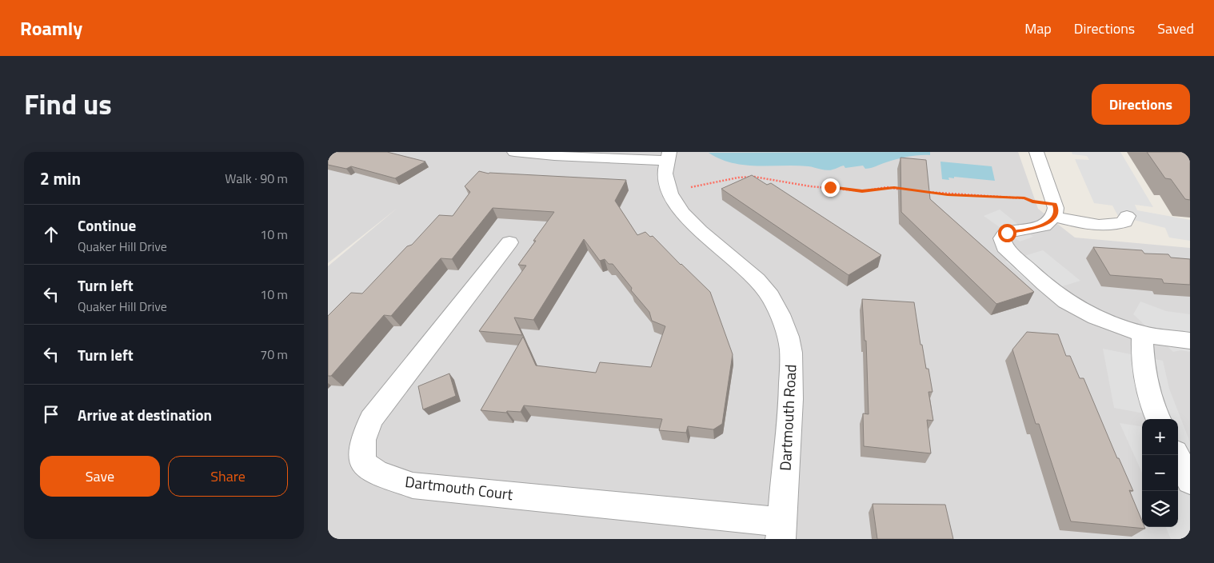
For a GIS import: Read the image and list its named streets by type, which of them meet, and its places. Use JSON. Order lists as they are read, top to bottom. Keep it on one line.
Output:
{"streets":{"street":["Dartmouth Road","Dartmouth Court"]},"crossings":[["Dartmouth Road","Dartmouth Court"]],"page":{"header":"Roamly","nav":["Map","Directions","Saved"],"title":"Find us","buttons":["Directions",["Save","Share"]],"heading":["2 min","Walk · 90 m"],"list":[["Continue","Quaker Hill Drive","10 m"],["Turn left","Quaker Hill Drive","10 m"],["Turn left","70 m"],"Arrive at destination"],"map_buttons":["+","−"]}}
